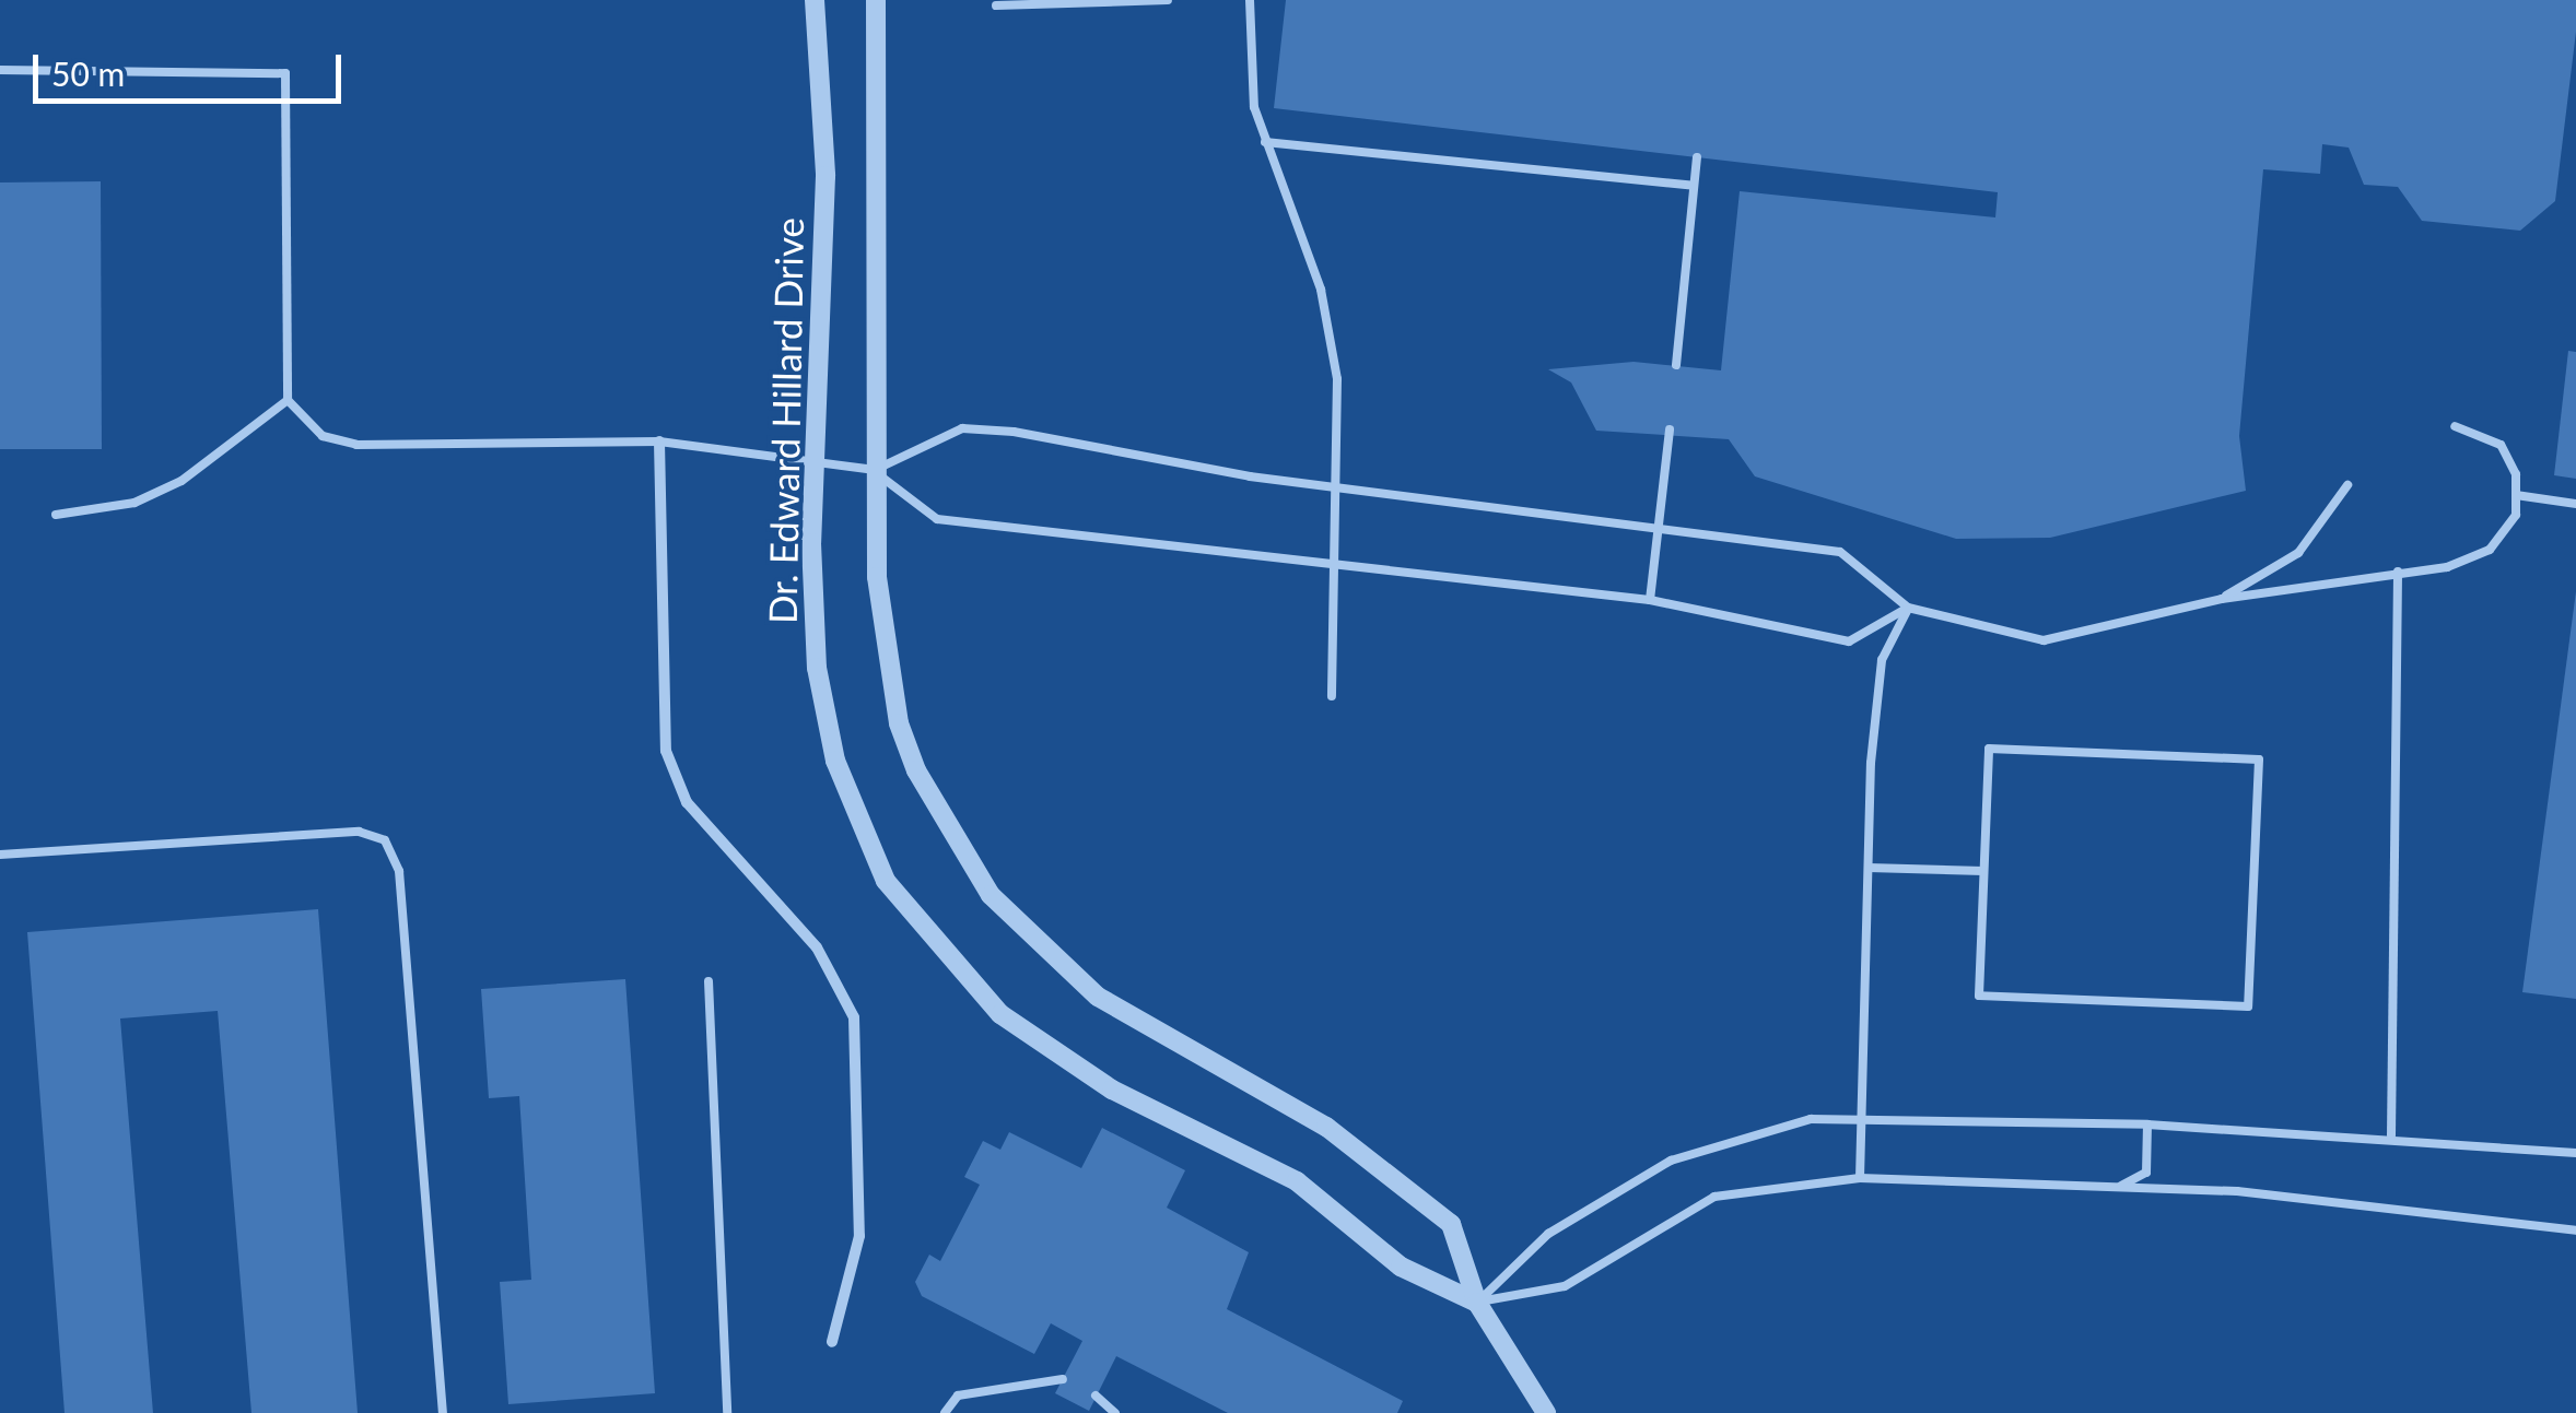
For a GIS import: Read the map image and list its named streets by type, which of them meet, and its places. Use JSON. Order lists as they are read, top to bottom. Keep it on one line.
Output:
{"streets":{"street":["Dr. Edward Hillard Drive"]},"scale_bar":"50 m"}
